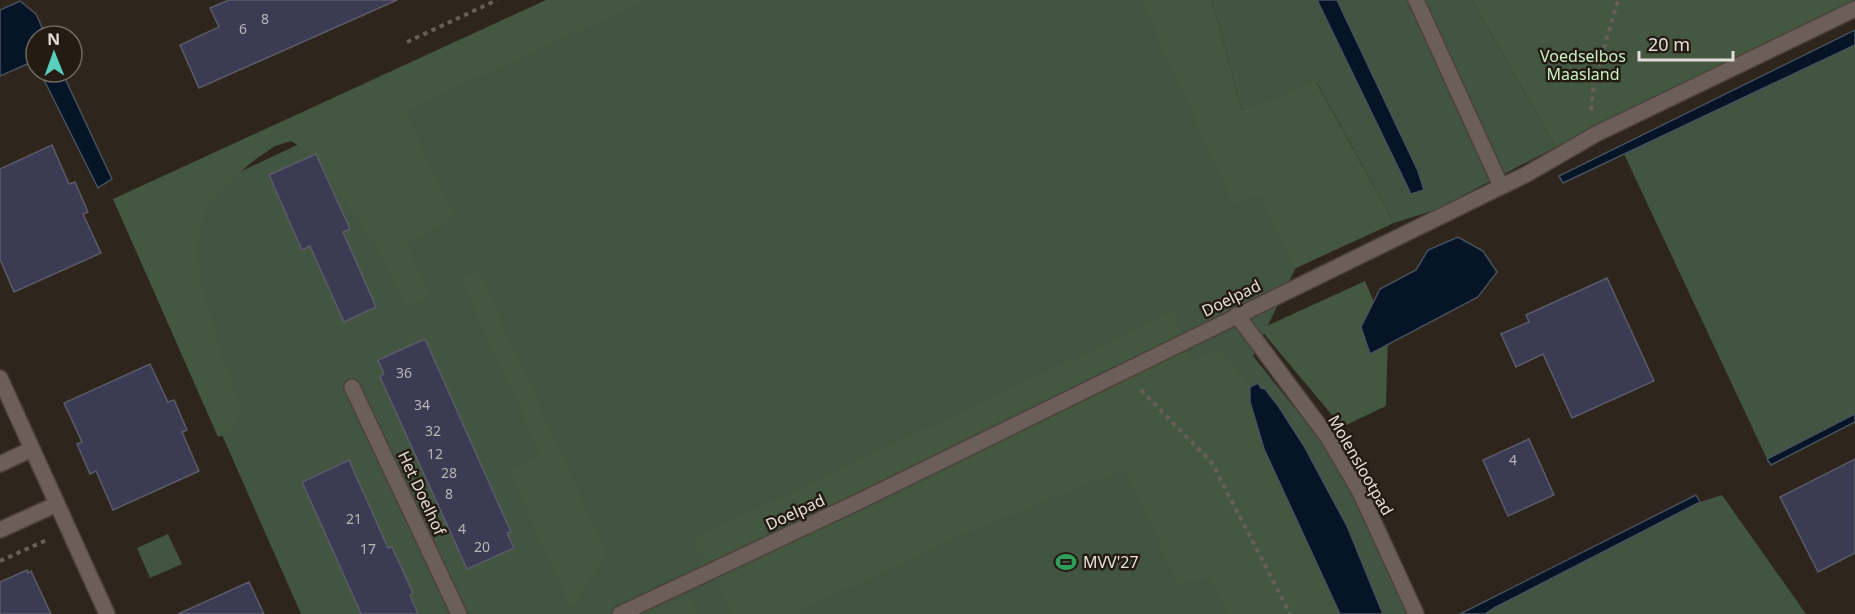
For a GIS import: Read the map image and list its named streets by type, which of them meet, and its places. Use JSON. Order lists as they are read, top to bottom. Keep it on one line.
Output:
{"streets":{"street":["Doelpad","Molenslootpad","Het Doelhof"]},"crossings":[["Doelpad","Molenslootpad"]],"parks":["Voedselbos Maasland"],"places":{"sports":["MVV'27"]},"house_numbers":["8","6","36","34","32","12","4","28","8","21","4","20","17"],"scale_bar":"20 m","north":"top"}
